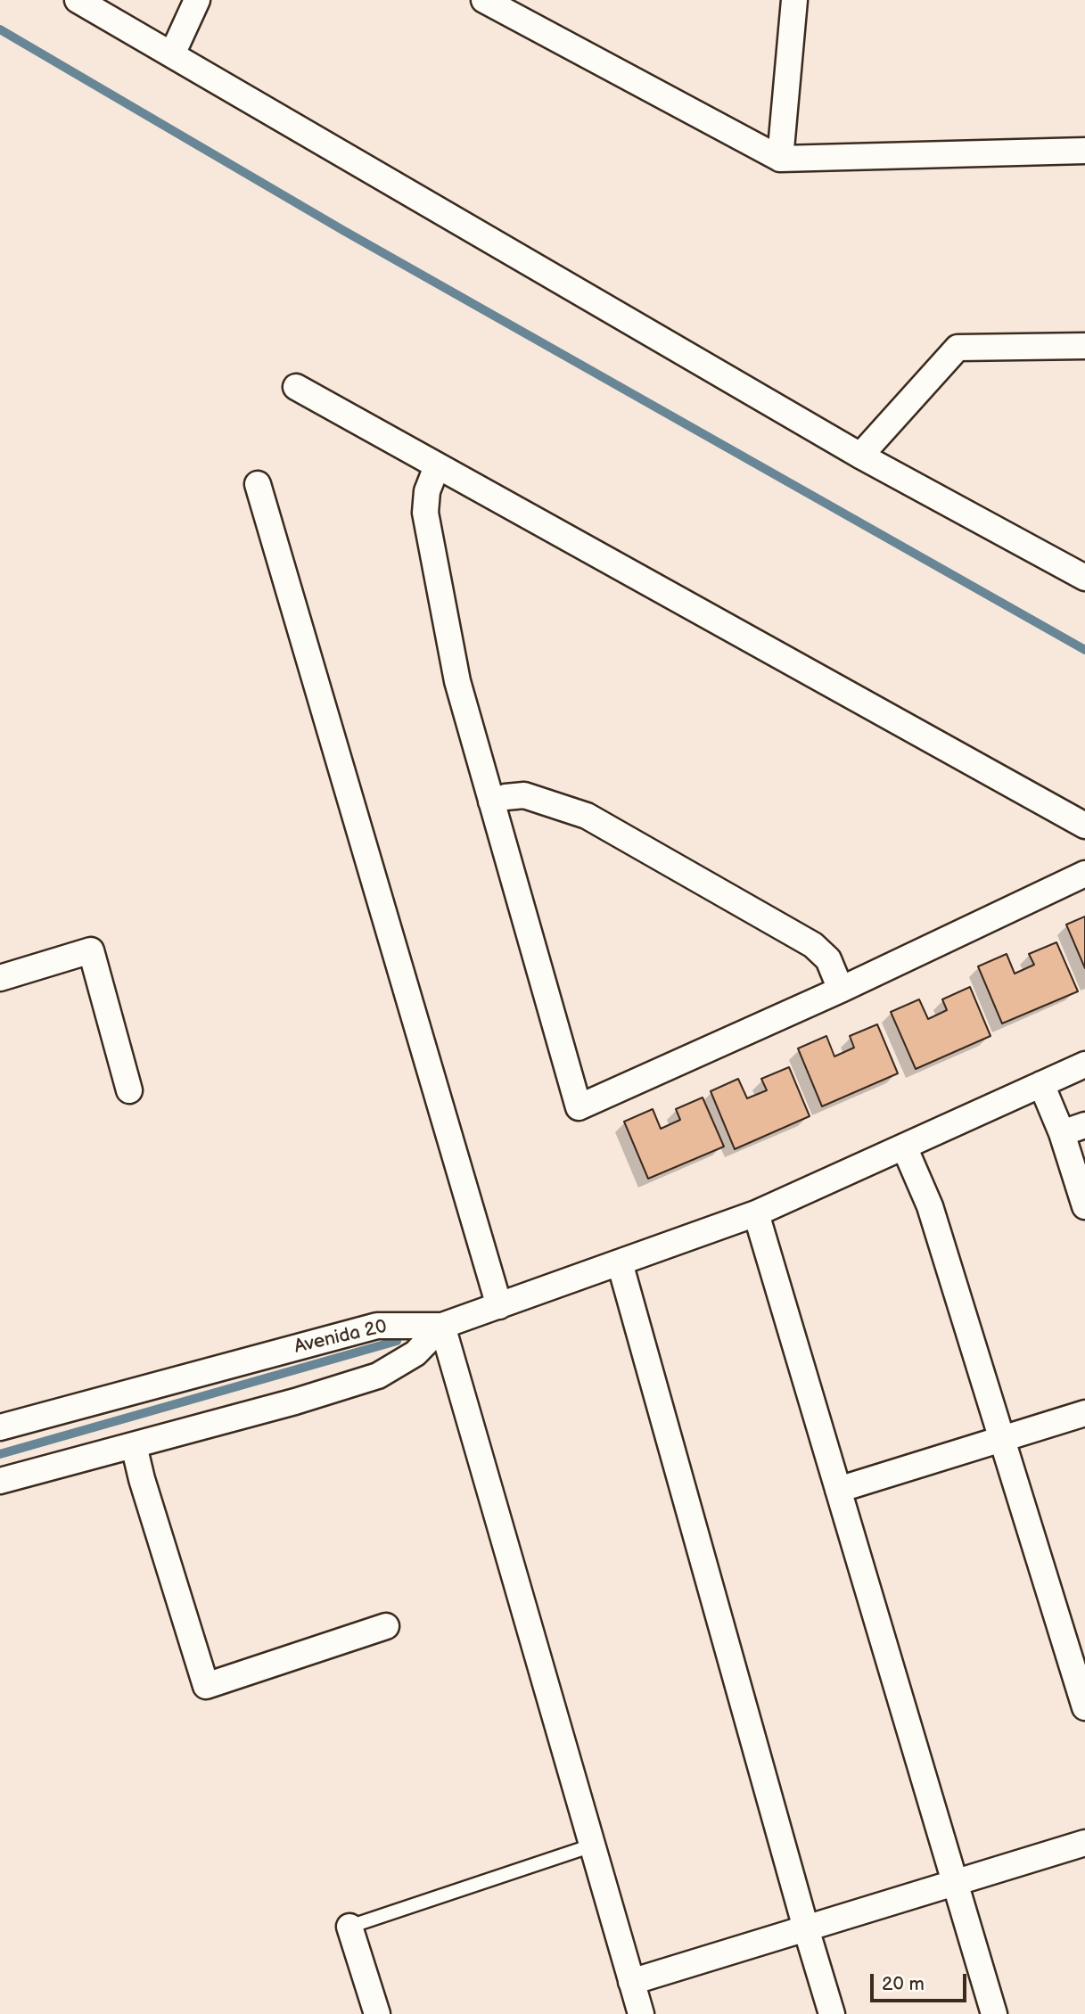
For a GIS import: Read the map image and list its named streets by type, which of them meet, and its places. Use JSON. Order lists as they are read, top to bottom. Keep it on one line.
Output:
{"streets":{"street":["Avenida 20"]},"scale_bar":"20 m"}
